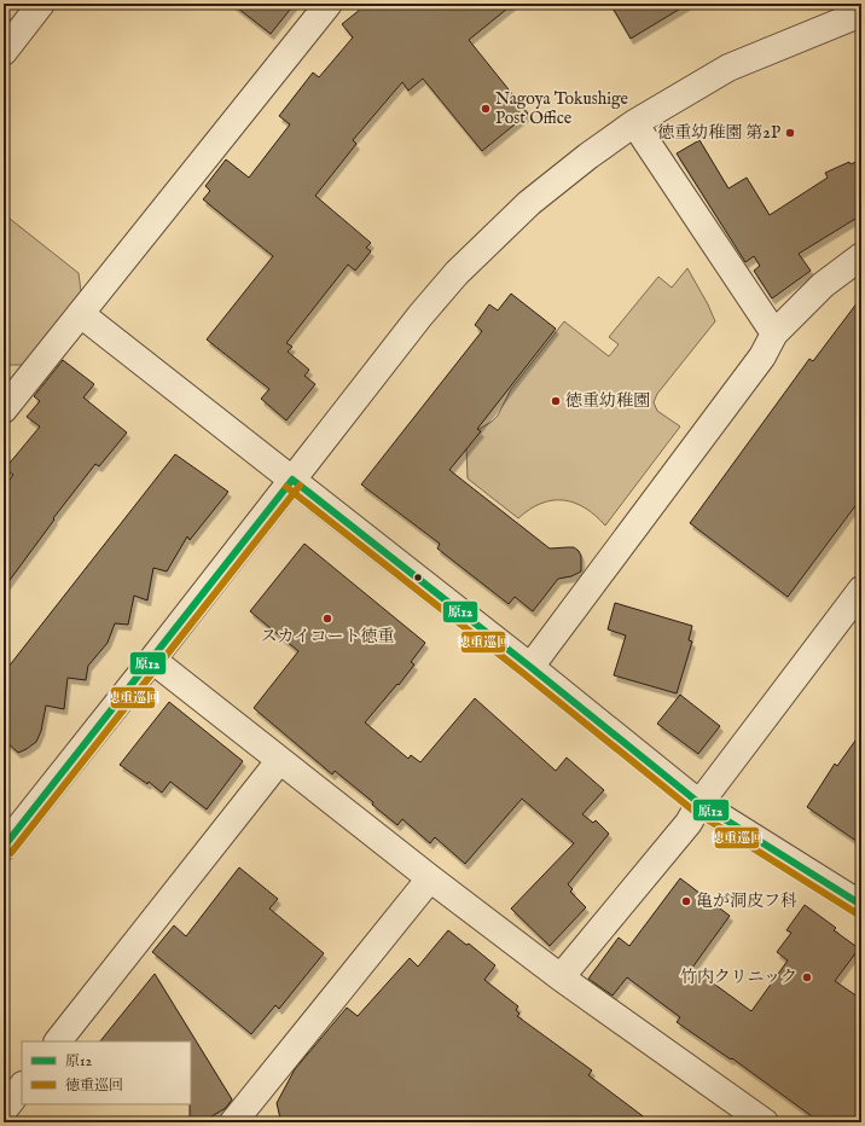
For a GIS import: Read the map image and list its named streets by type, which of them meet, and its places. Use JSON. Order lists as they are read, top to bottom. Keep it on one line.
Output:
{"places":["Nagoya Tokushige Post Office","徳重幼稚園 第2P","徳重幼稚園","スカイコート徳重","亀が洞皮フ科","竹内クリニック"],"lines":["transit line 原12","transit line 徳重巡回"],"legend":["原12","徳重巡回"]}
